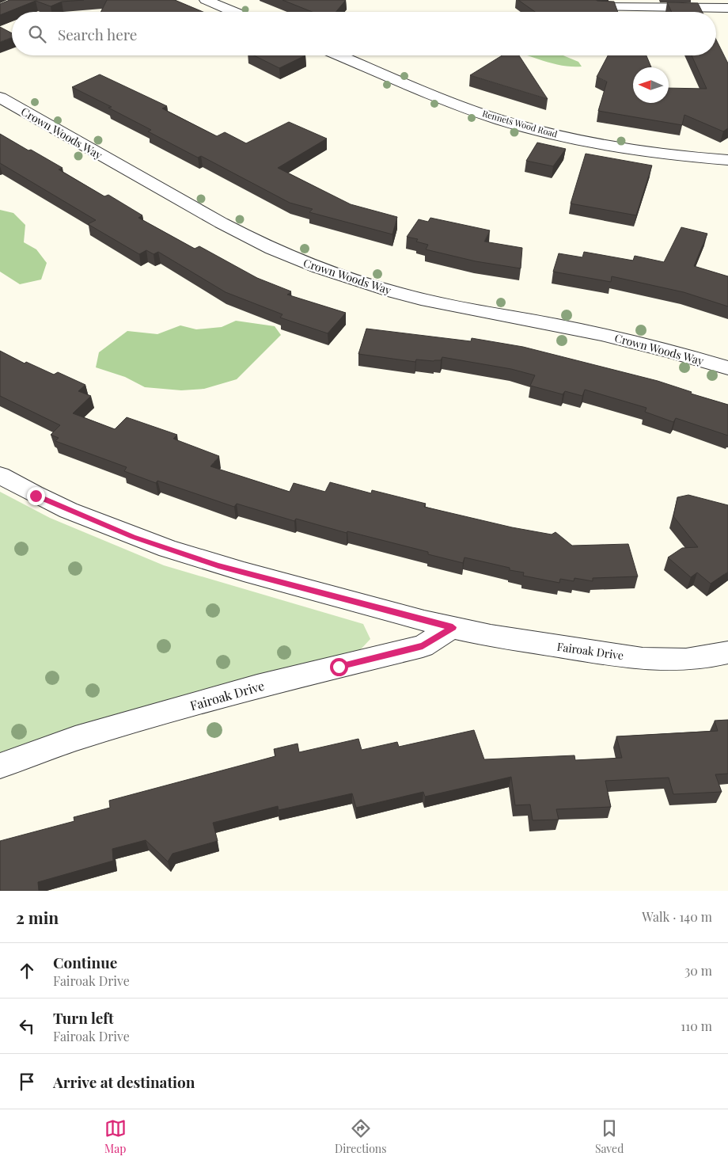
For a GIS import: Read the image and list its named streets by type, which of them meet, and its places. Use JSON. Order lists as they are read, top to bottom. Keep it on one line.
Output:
{"streets":{"street":["Rennets Wood Road","Crown Woods Way","Fairoak Drive"]},"north":"left","page":{"search":"Search here","heading":["2 min","Walk · 140 m"],"list":[["Continue","Fairoak Drive","30 m"],["Turn left","Fairoak Drive","110 m"],"Arrive at destination"],"nav":["Map","Directions","Saved"]}}
